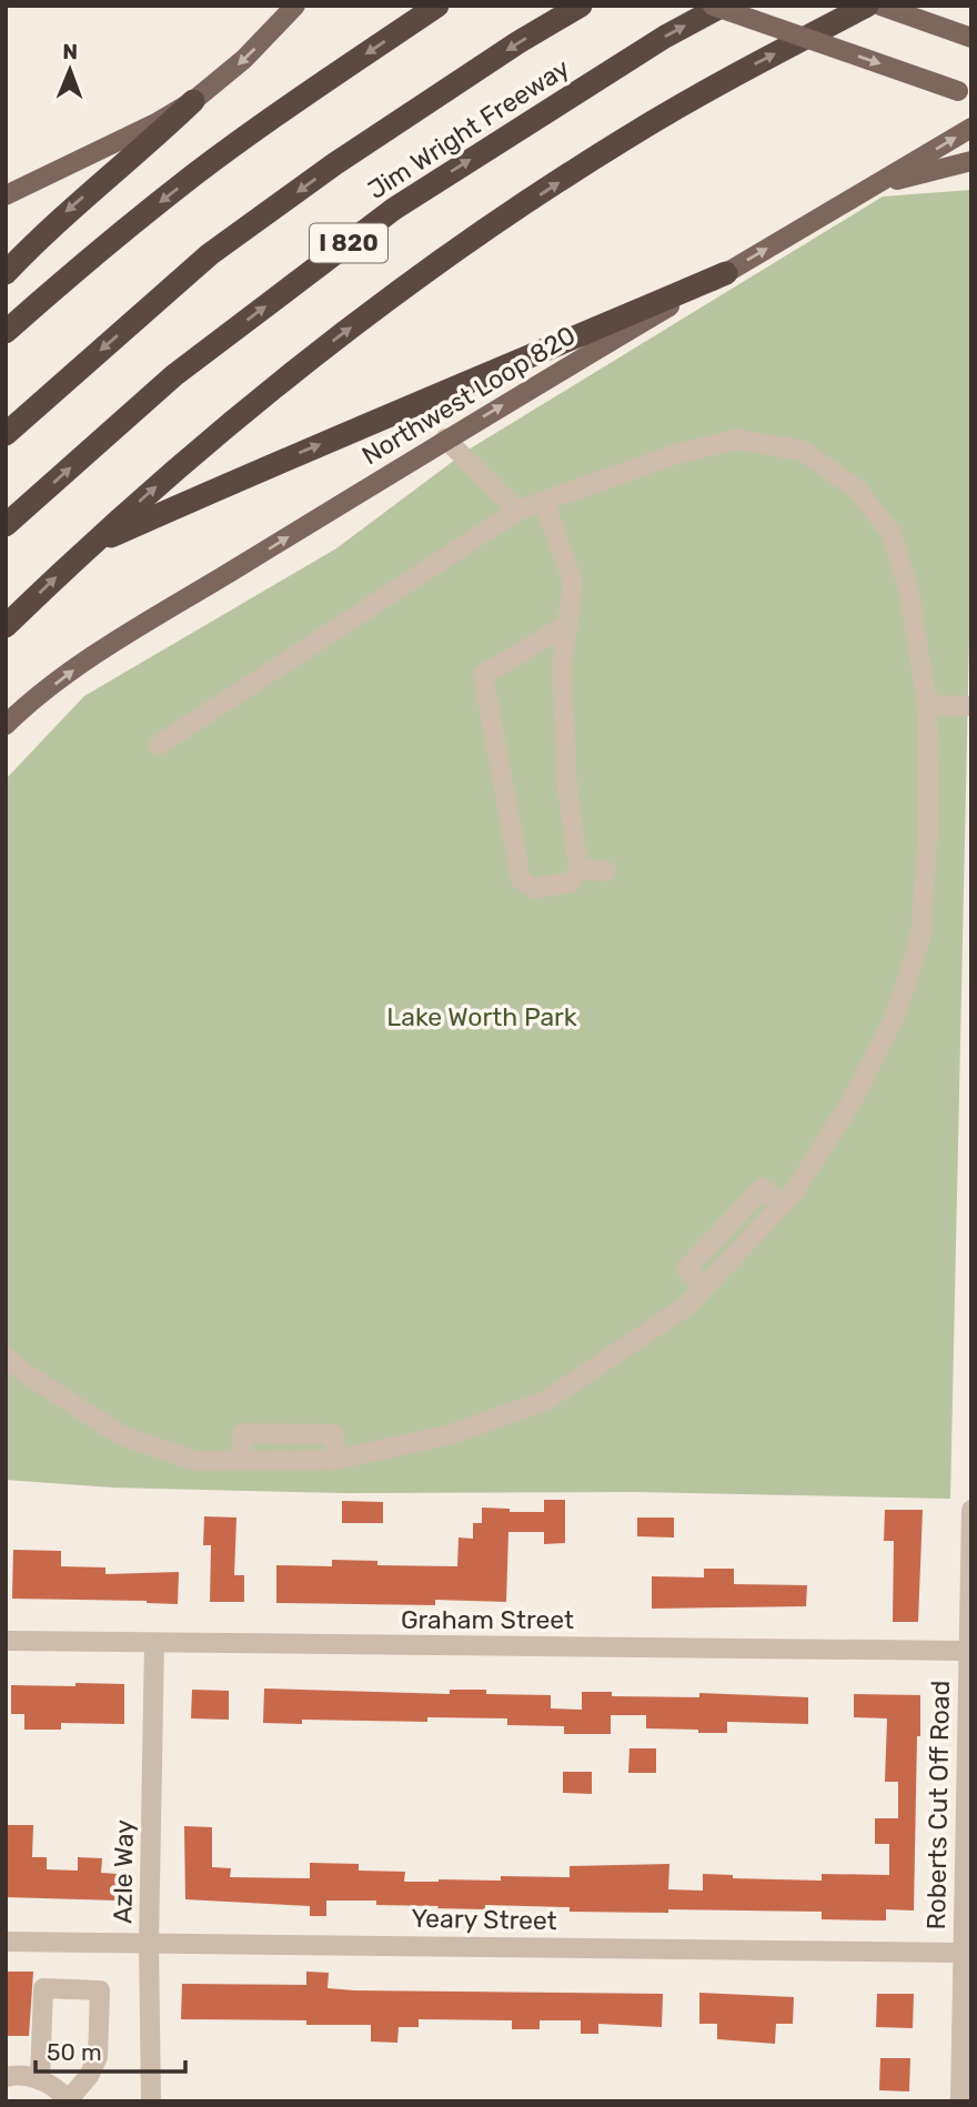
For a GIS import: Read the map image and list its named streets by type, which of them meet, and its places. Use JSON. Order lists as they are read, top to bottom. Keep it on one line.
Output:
{"streets":{"highway":["Jim Wright Freeway","I 820"],"main road":["Northwest Loop 820"],"street":["Graham Street","Roberts Cut Off Road","Azle Way","Yeary Street"]},"crossings":[["Graham Street","Roberts Cut Off Road"],["Graham Street","Azle Way"],["Roberts Cut Off Road","Yeary Street"],["Azle Way","Yeary Street"]],"one_way":["Northwest Loop 820"],"parks":["Lake Worth Park"],"scale_bar":"50 m","north":"top"}
